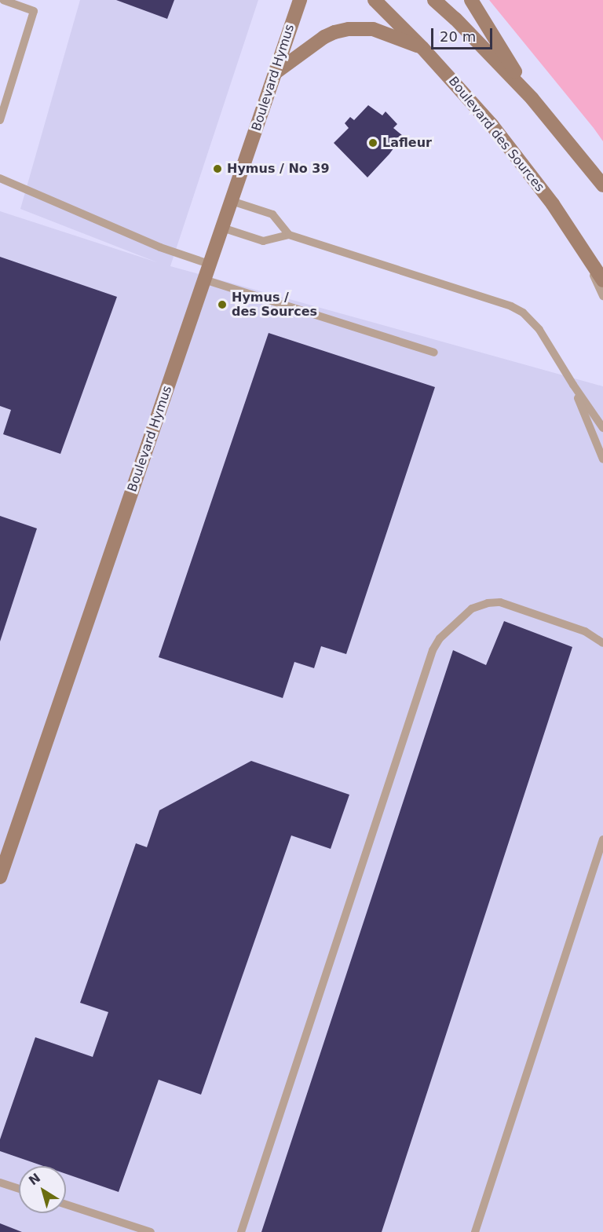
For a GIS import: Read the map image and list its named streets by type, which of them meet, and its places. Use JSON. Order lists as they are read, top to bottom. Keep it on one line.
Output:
{"streets":{"street":["Boulevard Hymus","Boulevard des Sources"]},"places":["Lafleur","Hymus / No 39","Hymus / des Sources"],"scale_bar":"20 m","north":"top left"}
